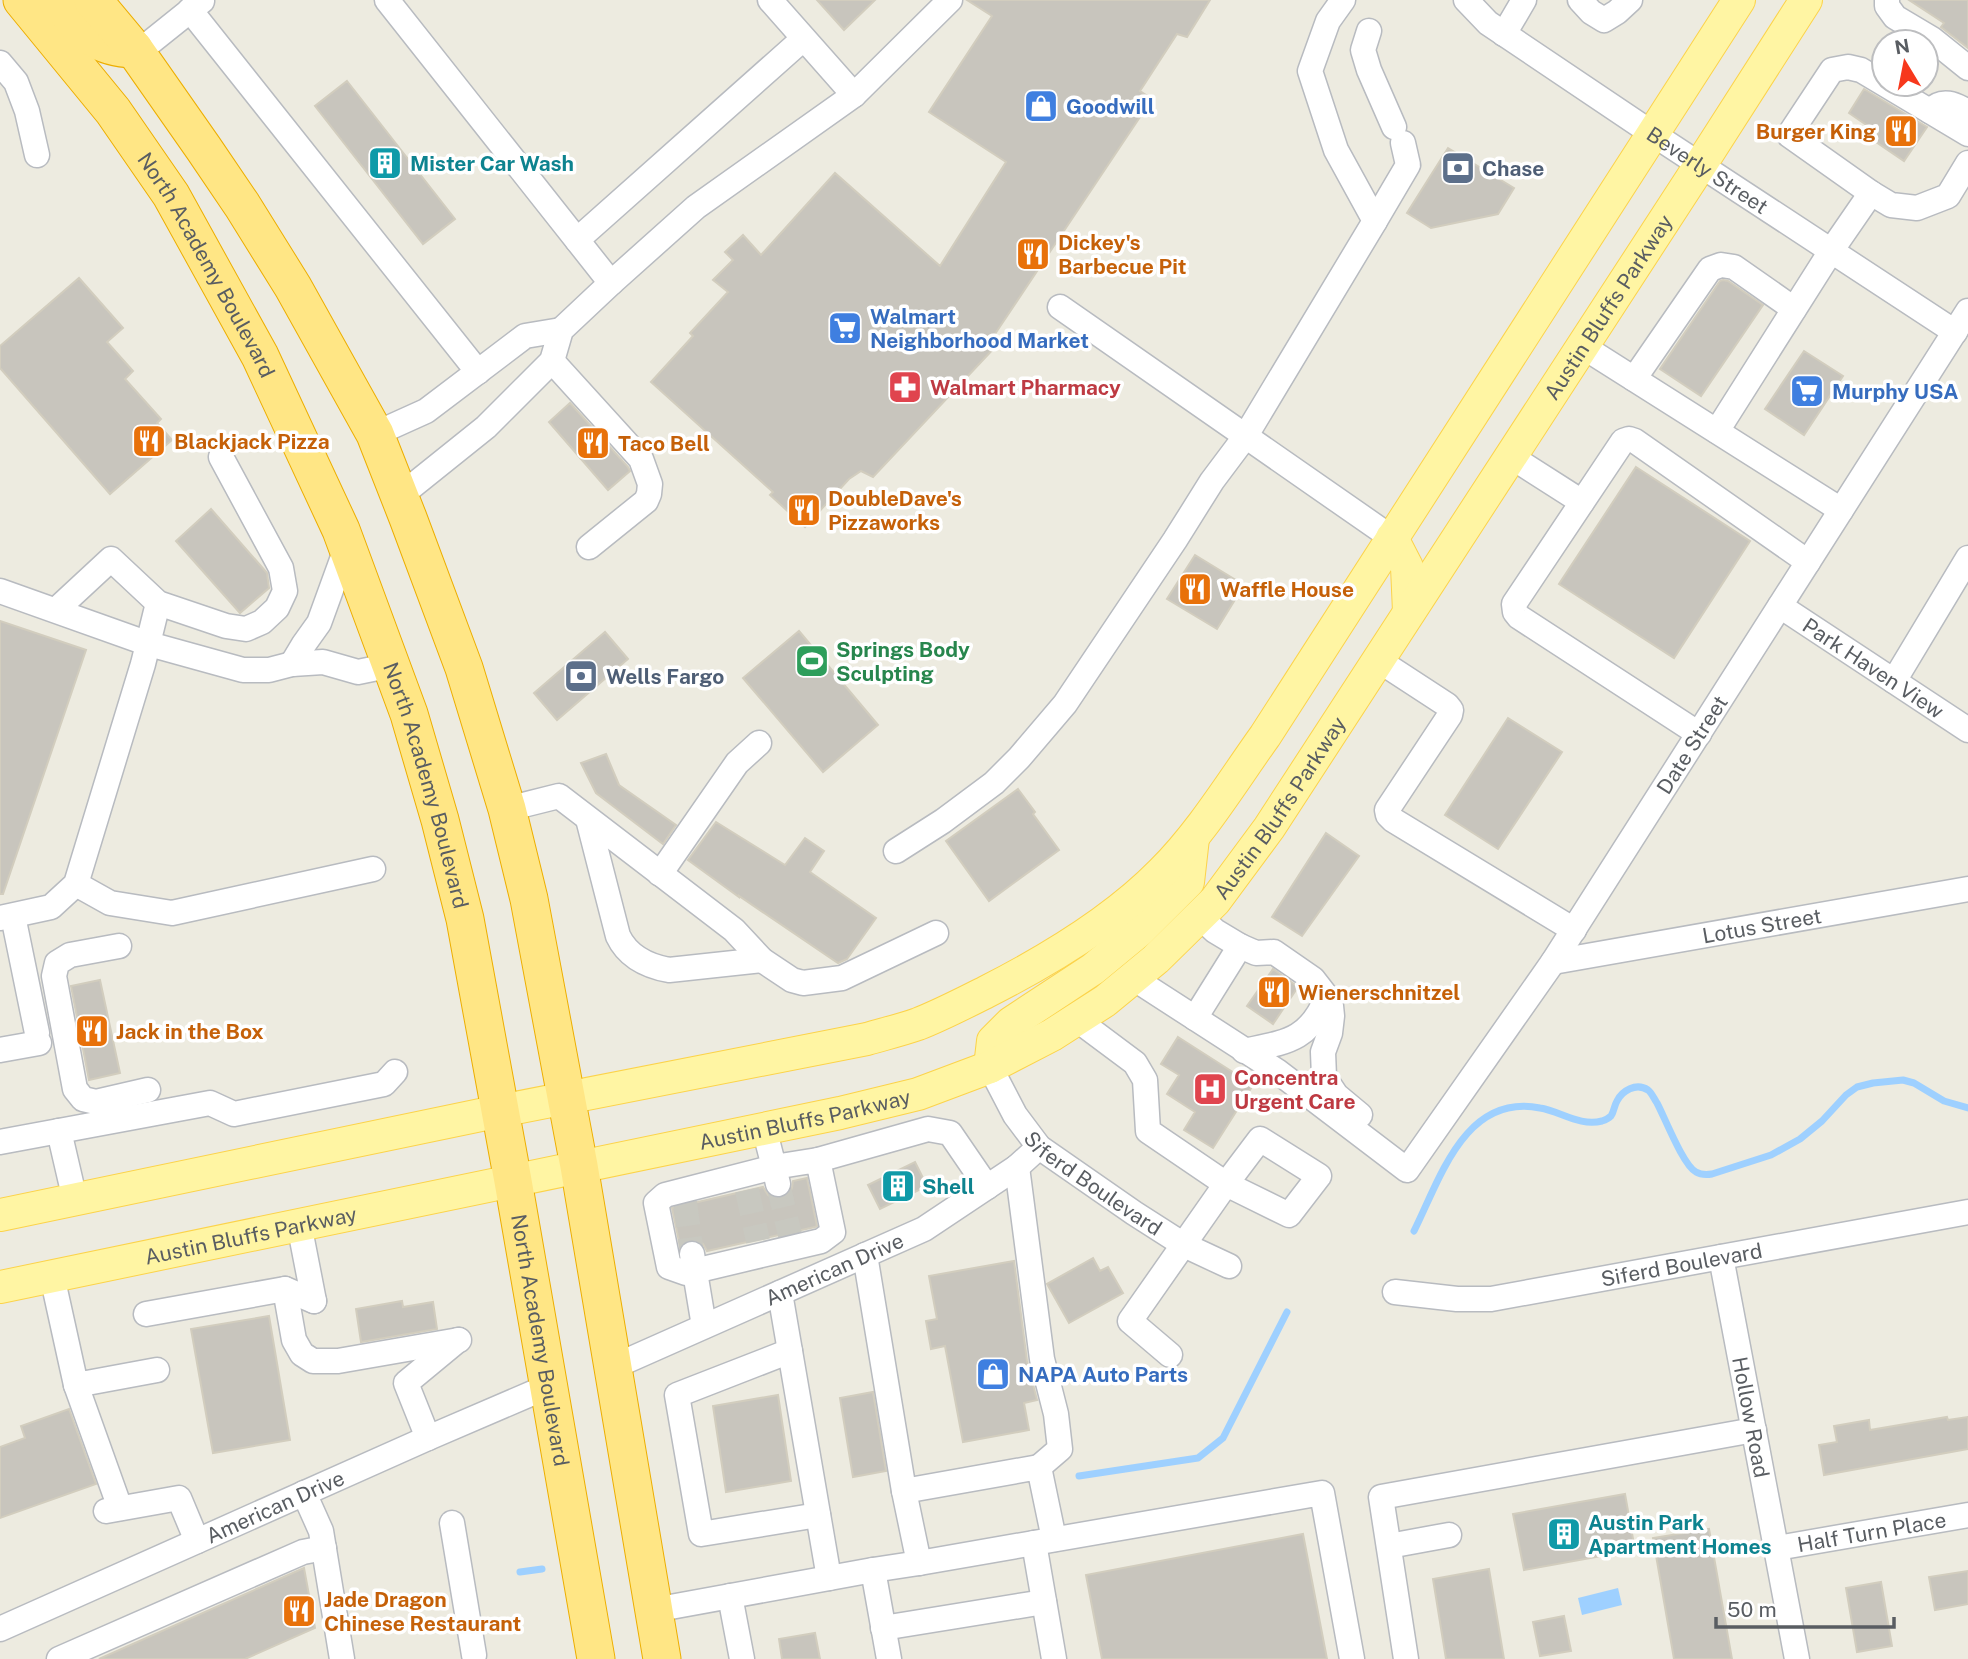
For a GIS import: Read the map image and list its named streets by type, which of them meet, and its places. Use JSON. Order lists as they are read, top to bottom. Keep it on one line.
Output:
{"streets":{"highway":["North Academy Boulevard"],"main road":["Austin Bluffs Parkway"],"street":["Beverly Street","Park Haven View","Date Street","Lotus Street","Siferd Boulevard","American Drive","Hollow Road","Half Turn Place"]},"crossings":[["Beverly Street","Austin Bluffs Parkway"],["Beverly Street","Date Street"],["North Academy Boulevard","Austin Bluffs Parkway"],["North Academy Boulevard","American Drive"],["Austin Bluffs Parkway","Siferd Boulevard"],["Park Haven View","Date Street"],["Date Street","Lotus Street"],["Siferd Boulevard","American Drive"],["Siferd Boulevard","Hollow Road"],["Hollow Road","Half Turn Place"]],"places":{"shop":["Goodwill","NAPA Auto Parts"],"restaurant":["Burger King","Dickey's Barbecue Pit","Blackjack Pizza","Taco Bell","DoubleDave's Pizzaworks","Waffle House","Wienerschnitzel","Jack in the Box","Jade Dragon Chinese Restaurant"],"building":["Mister Car Wash","Shell","Austin Park Apartment Homes"],"bank":["Chase","Wells Fargo"],"supermarket":["Walmart Neighborhood Market","Murphy USA"],"pharmacy":["Walmart Pharmacy"],"sports":["Springs Body Sculpting"],"hospital":["Concentra Urgent Care"]},"scale_bar":"50 m","north":"top"}
